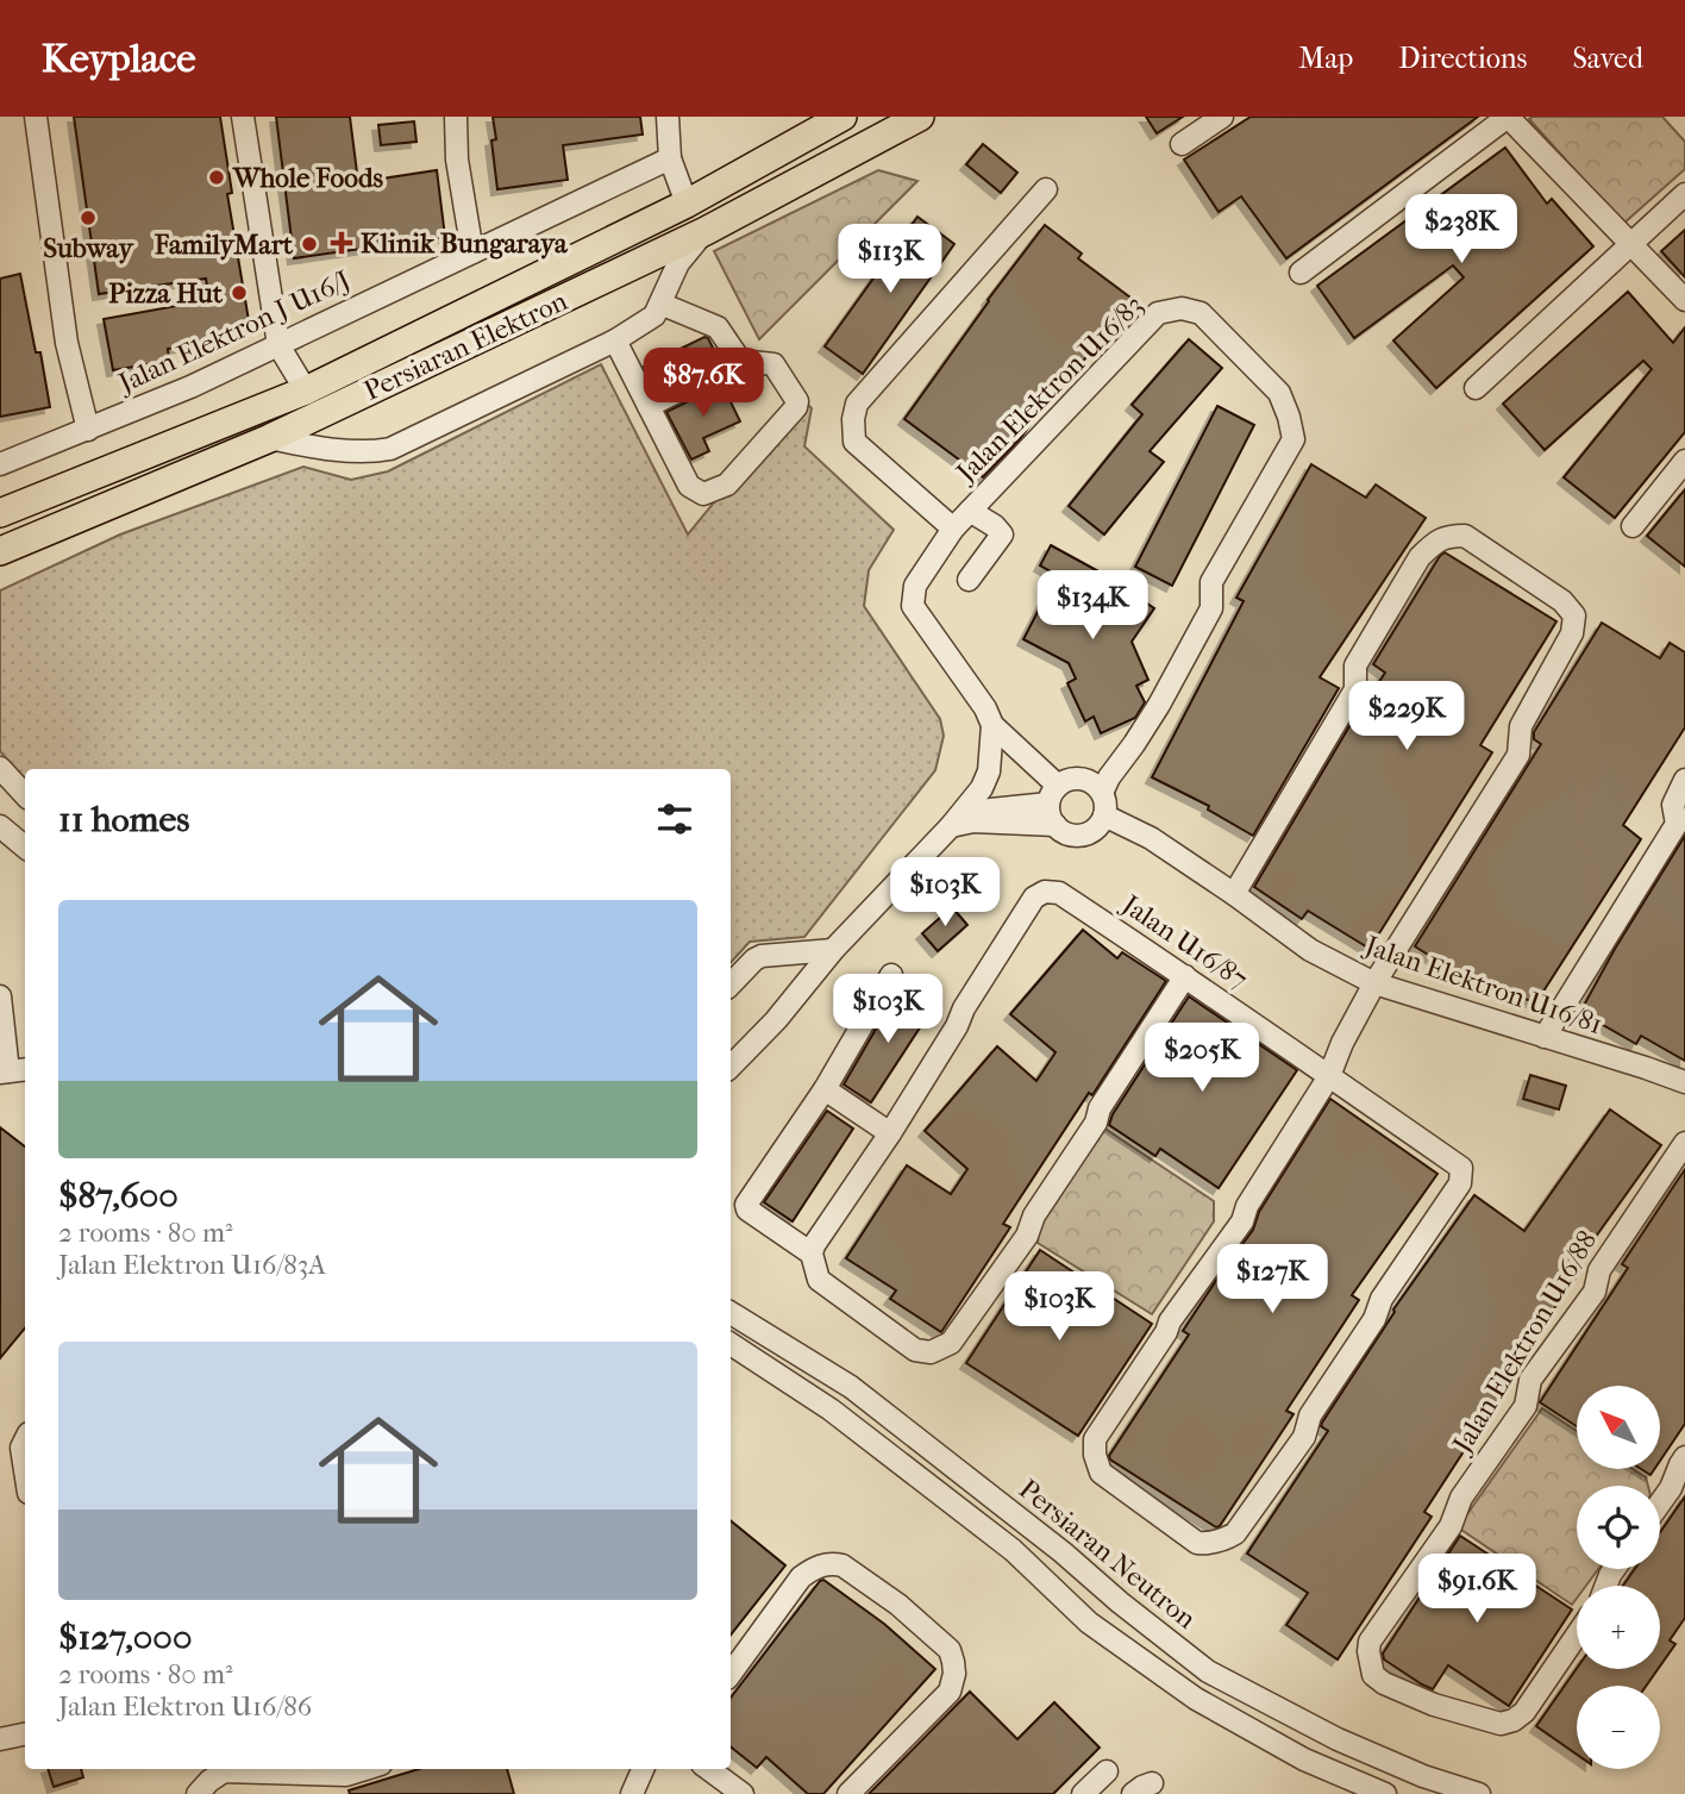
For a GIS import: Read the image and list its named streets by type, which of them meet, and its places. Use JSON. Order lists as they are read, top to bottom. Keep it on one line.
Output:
{"streets":{"main road":["Persiaran Elektron"],"street":["Jalan Elektron J U16/J","Jalan Elektron U16/83","Jalan U16/87","Jalan Elektron U16/81","Jalan Elektron U16/88","Persiaran Neutron"]},"crossings":[["Jalan Elektron U16/83","Jalan Elektron U16/81"]],"places":{"other":["Whole Foods","Subway","FamilyMart","Pizza Hut"],"health":["Klinik Bungaraya"]},"north":"top left","page":{"header":"Keyplace","nav":["Map","Directions","Saved"],"price":["$238K","$113K","$87.6K","$134K","$229K","$103K","$103K","$205K","$127K","$103K","$91.6K"],"heading":"11 homes","list":[{"name":"$87,600","note":"2 rooms · 80 m² · Jalan Elektron U16/83A"},{"name":"$127,000","note":"2 rooms · 80 m² · Jalan Elektron U16/86"}],"map_buttons":["+","−"]}}
